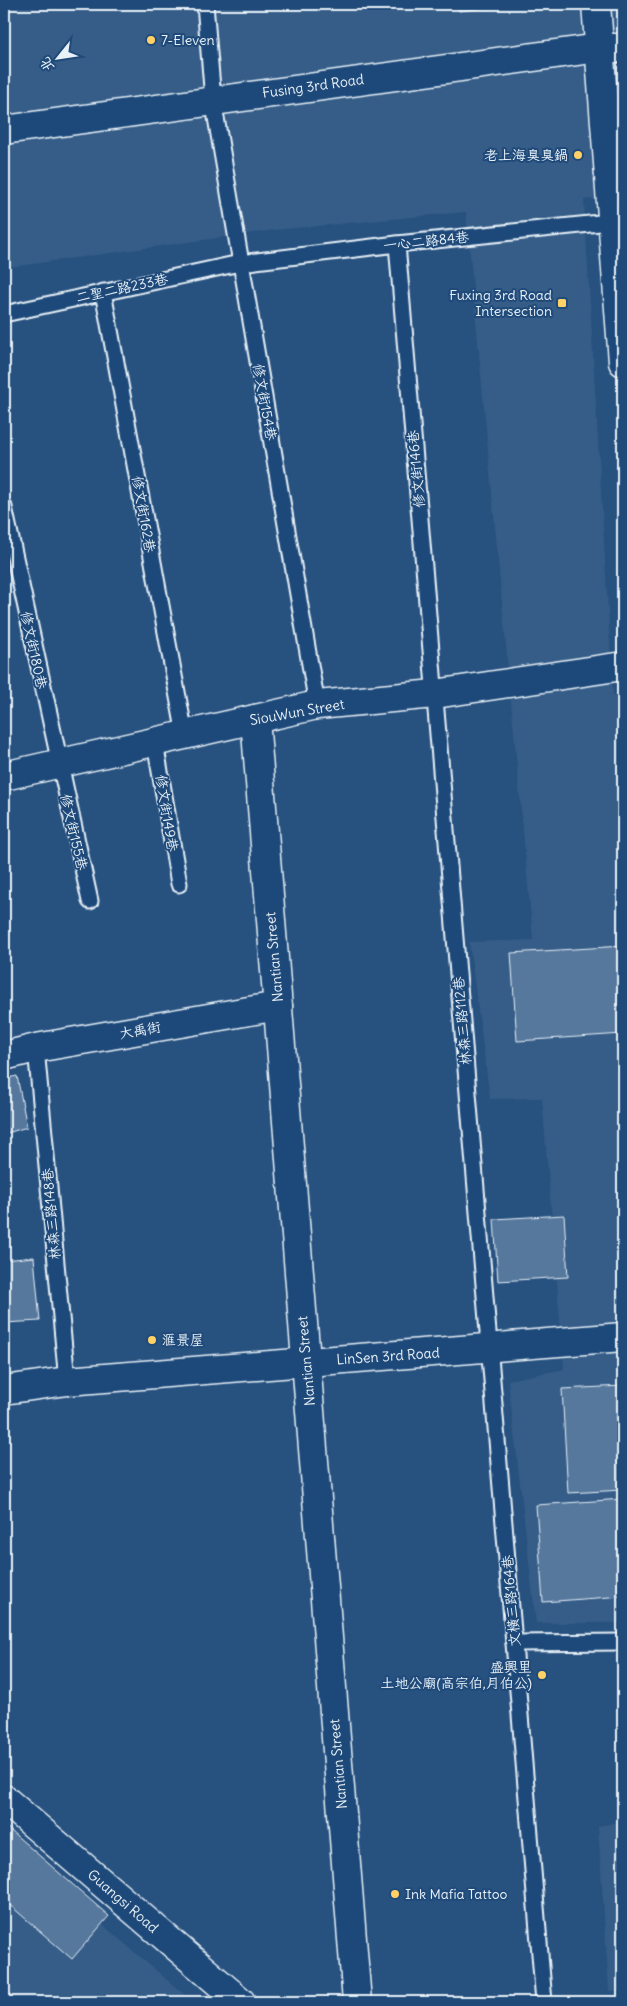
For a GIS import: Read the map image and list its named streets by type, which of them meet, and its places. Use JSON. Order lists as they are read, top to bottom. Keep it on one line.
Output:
{"streets":{"street":["Fusing 3rd Road","SiouWun Street","Nantian Street","大禹街","LinSen 3rd Road","Guangsi Road"],"lane":["一心二路84巷","二聖二路233巷","修文街154巷","修文街146巷","修文街162巷","修文街180巷","修文街149巷","修文街155巷","林森三路112巷","林森三路148巷","文橫三路164巷"]},"crossings":[["Fusing 3rd Road","修文街154巷"],["一心二路84巷","二聖二路233巷"],["一心二路84巷","修文街154巷"],["一心二路84巷","修文街146巷"],["二聖二路233巷","修文街154巷"],["二聖二路233巷","修文街162巷"],["修文街154巷","SiouWun Street"],["修文街146巷","SiouWun Street"],["修文街146巷","林森三路112巷"],["修文街162巷","SiouWun Street"],["修文街180巷","SiouWun Street"],["修文街180巷","修文街155巷"],["SiouWun Street","修文街149巷"],["SiouWun Street","修文街155巷"],["SiouWun Street","Nantian Street"],["SiouWun Street","林森三路112巷"],["Nantian Street","大禹街"],["Nantian Street","LinSen 3rd Road"],["林森三路112巷","LinSen 3rd Road"],["林森三路112巷","文橫三路164巷"],["大禹街","林森三路148巷"],["林森三路148巷","LinSen 3rd Road"],["LinSen 3rd Road","文橫三路164巷"]],"places":{"other":["7-Eleven","老上海臭臭鍋","滙景屋","盛興里 土地公廟(高宗伯,月伯公)","Ink Mafia Tattoo"],"transit":["Fuxing 3rd Road Intersection"]},"north":"bottom left"}
